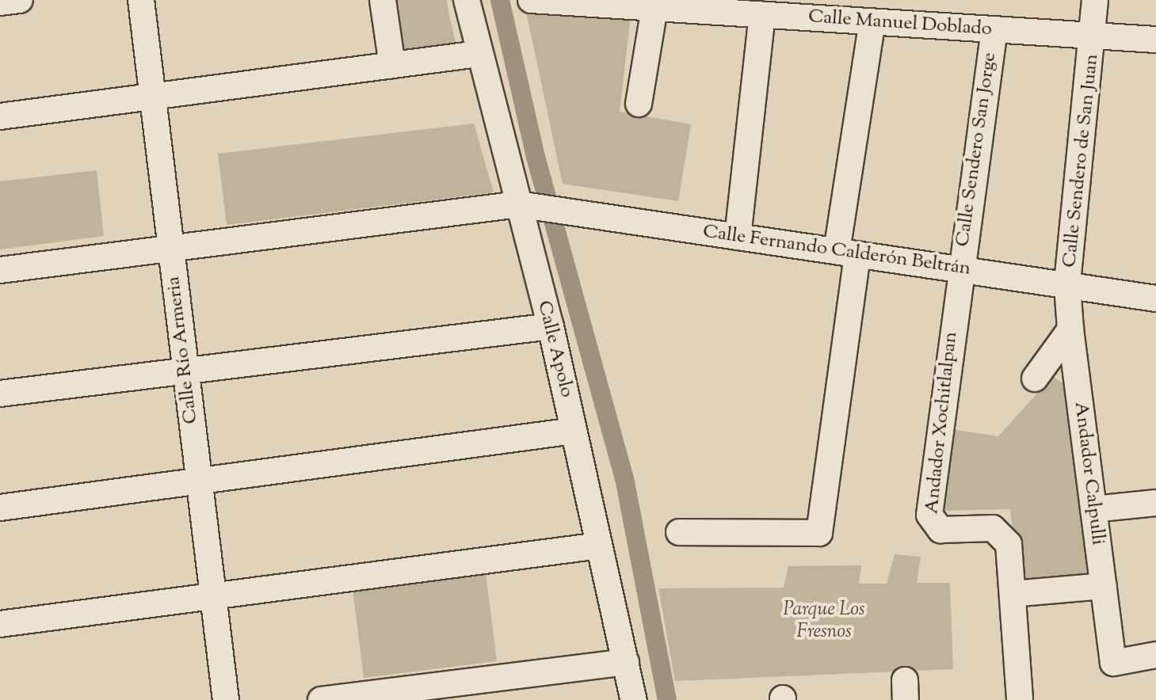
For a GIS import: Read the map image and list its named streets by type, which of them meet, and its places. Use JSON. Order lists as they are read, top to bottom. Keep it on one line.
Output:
{"streets":{"street":["Calle Manuel Doblado","Calle Sendero San Jorge","Calle Sendero de San Juan","Calle Fernando Calderón Beltrán","Calle Apolo","Calle Río Armeria","Andador Xochitlalpan","Andador Calpulli"]},"crossings":[["Calle Manuel Doblado","Calle Sendero San Jorge"],["Calle Manuel Doblado","Calle Sendero de San Juan"],["Calle Sendero San Jorge","Calle Fernando Calderón Beltrán"],["Calle Sendero San Jorge","Andador Xochitlalpan"],["Calle Sendero de San Juan","Calle Fernando Calderón Beltrán"],["Calle Sendero de San Juan","Andador Calpulli"],["Calle Fernando Calderón Beltrán","Calle Apolo"],["Calle Fernando Calderón Beltrán","Calle Río Armeria"],["Calle Fernando Calderón Beltrán","Andador Xochitlalpan"],["Calle Fernando Calderón Beltrán","Andador Calpulli"]],"parks":["Parque Los Fresnos"]}
